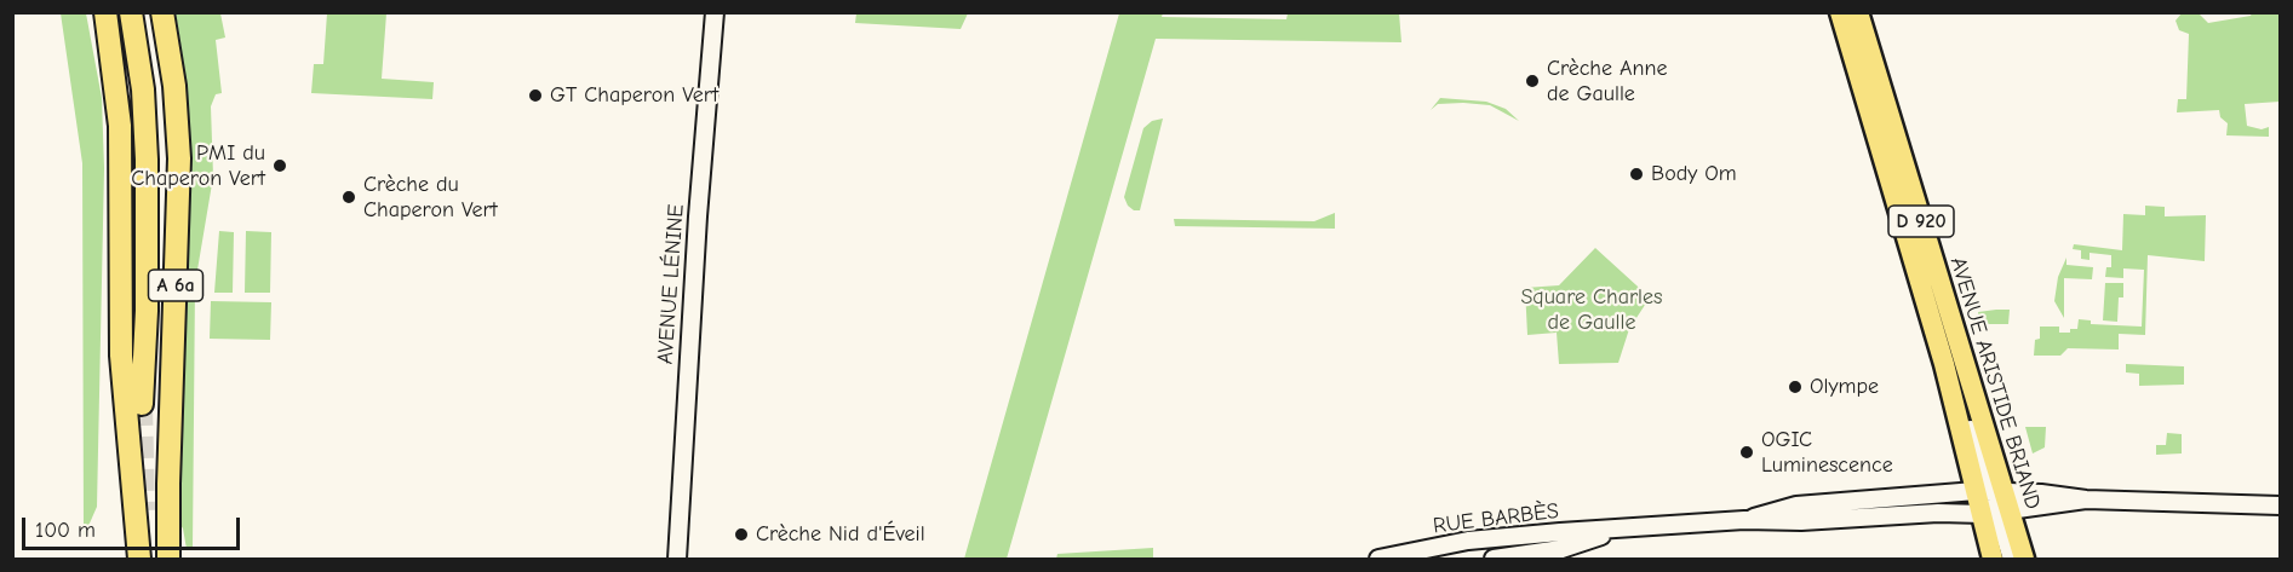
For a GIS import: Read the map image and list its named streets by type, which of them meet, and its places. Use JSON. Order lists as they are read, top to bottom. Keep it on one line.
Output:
{"streets":{"highway":["A 6a"],"main road":["D 920","AVENUE LÉNINE","AVENUE ARISTIDE BRIAND","RUE BARBÈS"]},"crossings":[["AVENUE ARISTIDE BRIAND","RUE BARBÈS"]],"parks":["Square Charles de Gaulle"],"places":["Crèche Anne de Gaulle","GT Chaperon Vert","PMI du Chaperon Vert","Body Om","Crèche du Chaperon Vert","Olympe","OGIC Luminescence","Crèche Nid d'Éveil"],"scale_bar":"100 m"}
